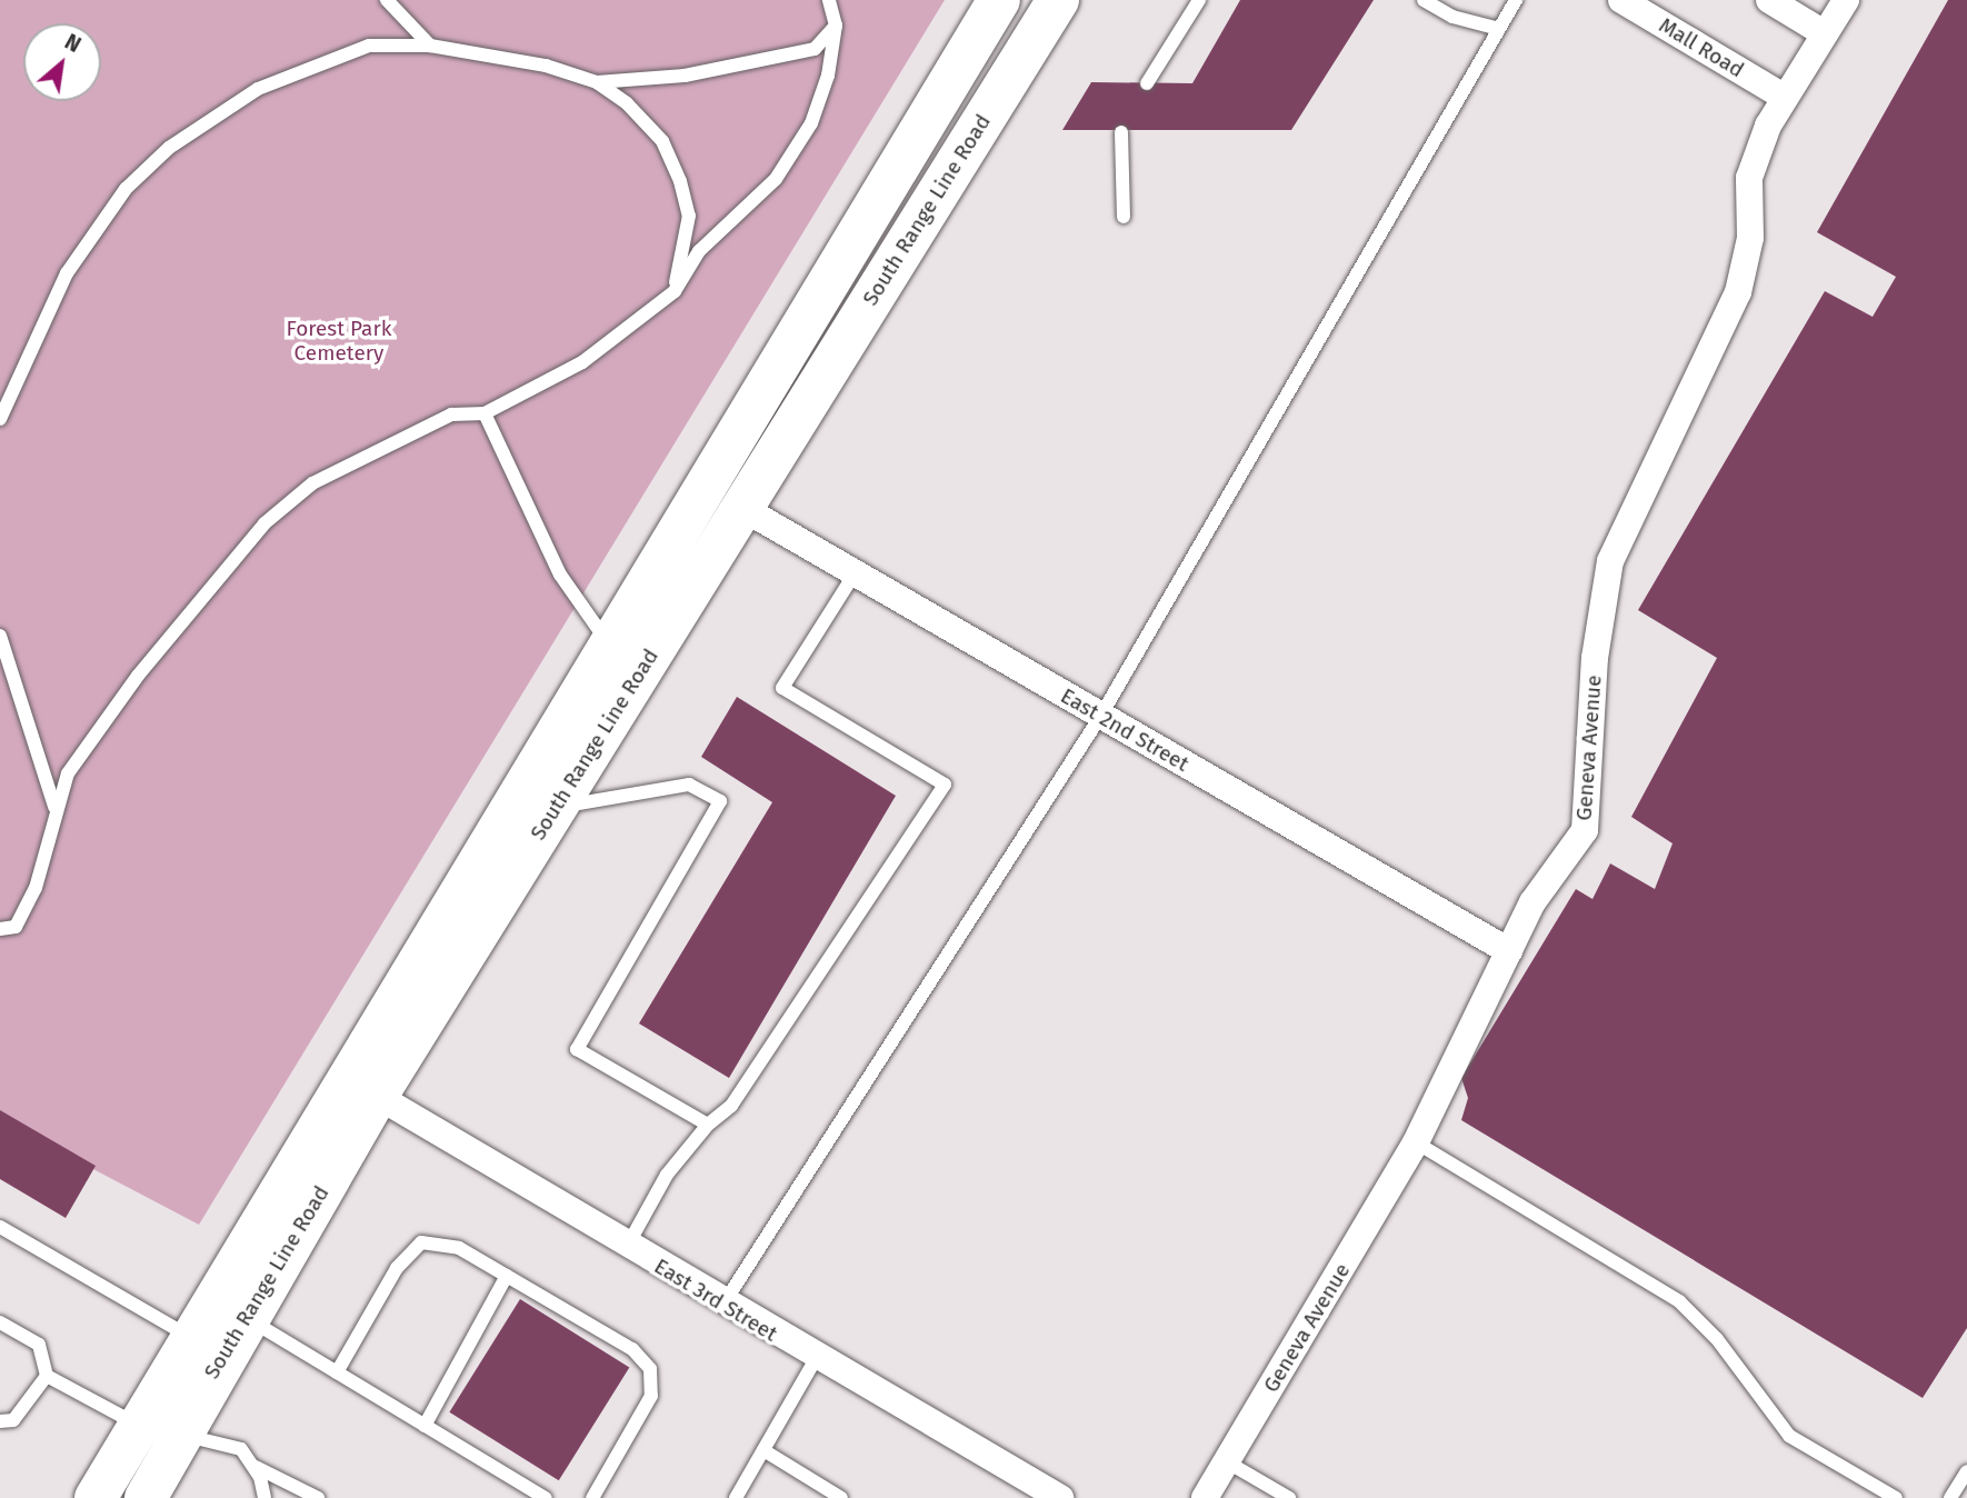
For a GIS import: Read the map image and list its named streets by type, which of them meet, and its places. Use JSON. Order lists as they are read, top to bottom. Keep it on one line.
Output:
{"streets":{"main road":["South Range Line Road"],"street":["Mall Road","East 2nd Street","Geneva Avenue","East 3rd Street"]},"crossings":[["Mall Road","Geneva Avenue"],["South Range Line Road","East 2nd Street"],["South Range Line Road","East 3rd Street"],["East 2nd Street","Geneva Avenue"]],"parks":["Forest Park Cemetery"],"north":"top right"}
